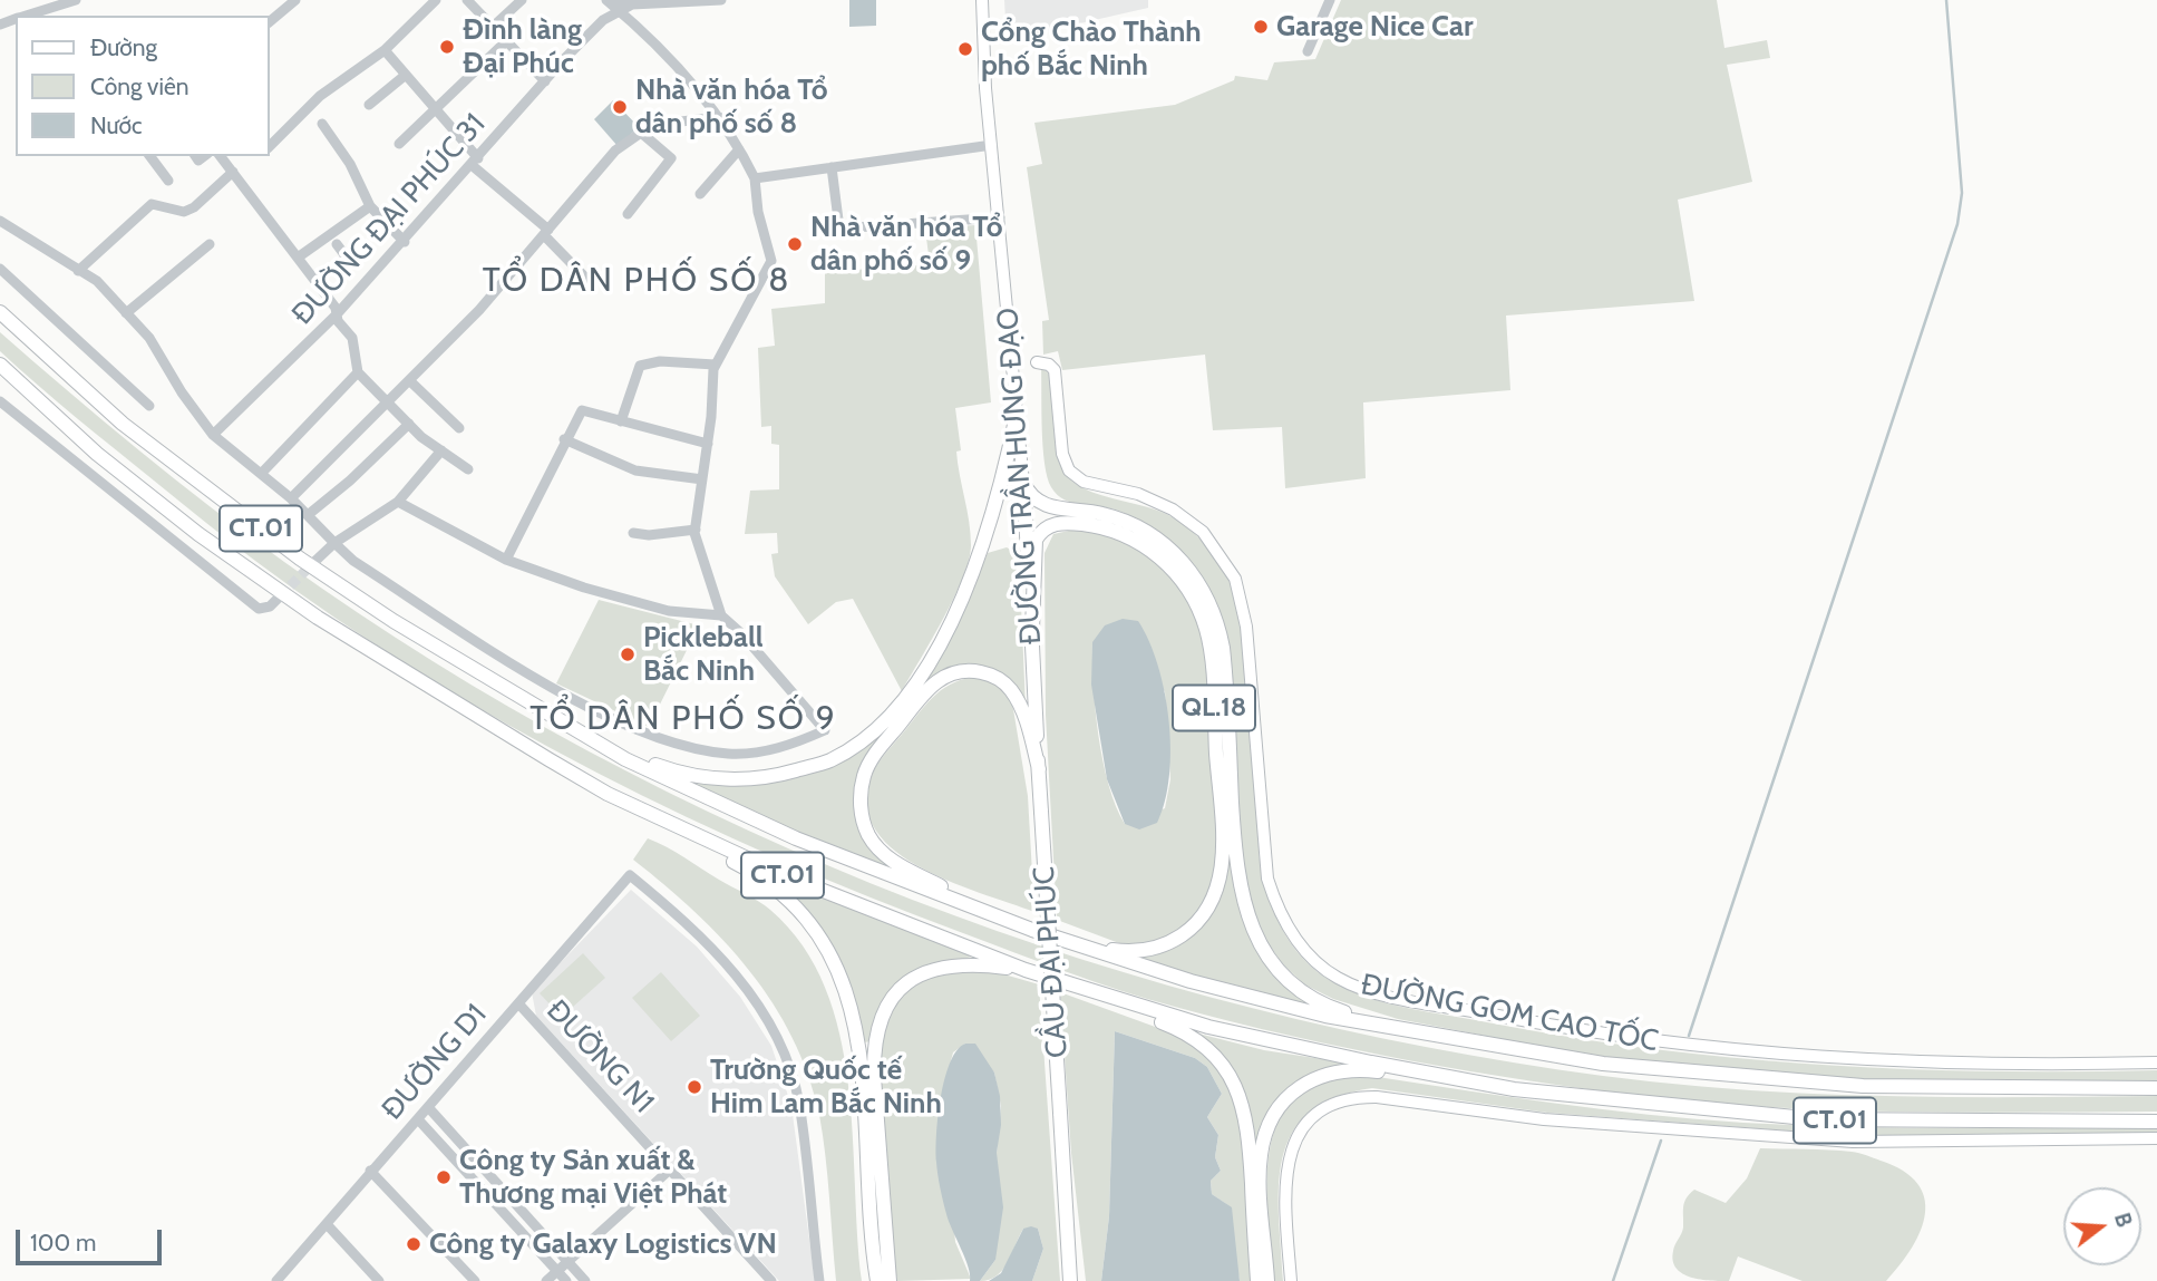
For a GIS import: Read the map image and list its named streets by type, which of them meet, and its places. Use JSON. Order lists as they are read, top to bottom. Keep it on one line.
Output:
{"streets":{"highway":["ĐƯỜNG TRẦN HƯNG ĐẠO","CT.01","QL.18","CẦU ĐẠI PHÚC"],"main road":["ĐƯỜNG GOM CAO TỐC"],"street":["ĐƯỜNG ĐẠI PHÚC 31","ĐƯỜNG N1","ĐƯỜNG D1"]},"crossings":[["ĐƯỜNG TRẦN HƯNG ĐẠO","QL.18"],["ĐƯỜNG TRẦN HƯNG ĐẠO","CẦU ĐẠI PHÚC"],["CT.01","QL.18"],["ĐƯỜNG N1","ĐƯỜNG D1"]],"districts":["TỔ DÂN PHỐ SỐ 8","TỔ DÂN PHỐ SỐ 9"],"places":["Garage Nice Car","Đình làng Đại Phúc","Cổng Chào Thành phố Bắc Ninh","Nhà văn hóa Tổ dân phố số 8","Nhà văn hóa Tổ dân phố số 9","Pickleball Bắc Ninh","Trường Quốc tế Him Lam Bắc Ninh","Công ty Sản xuất & Thương mại Việt Phát","Công ty Galaxy Logistics VN"],"legend":["Đường","Công viên","Nước"],"scale_bar":"100 m","north":"right"}
